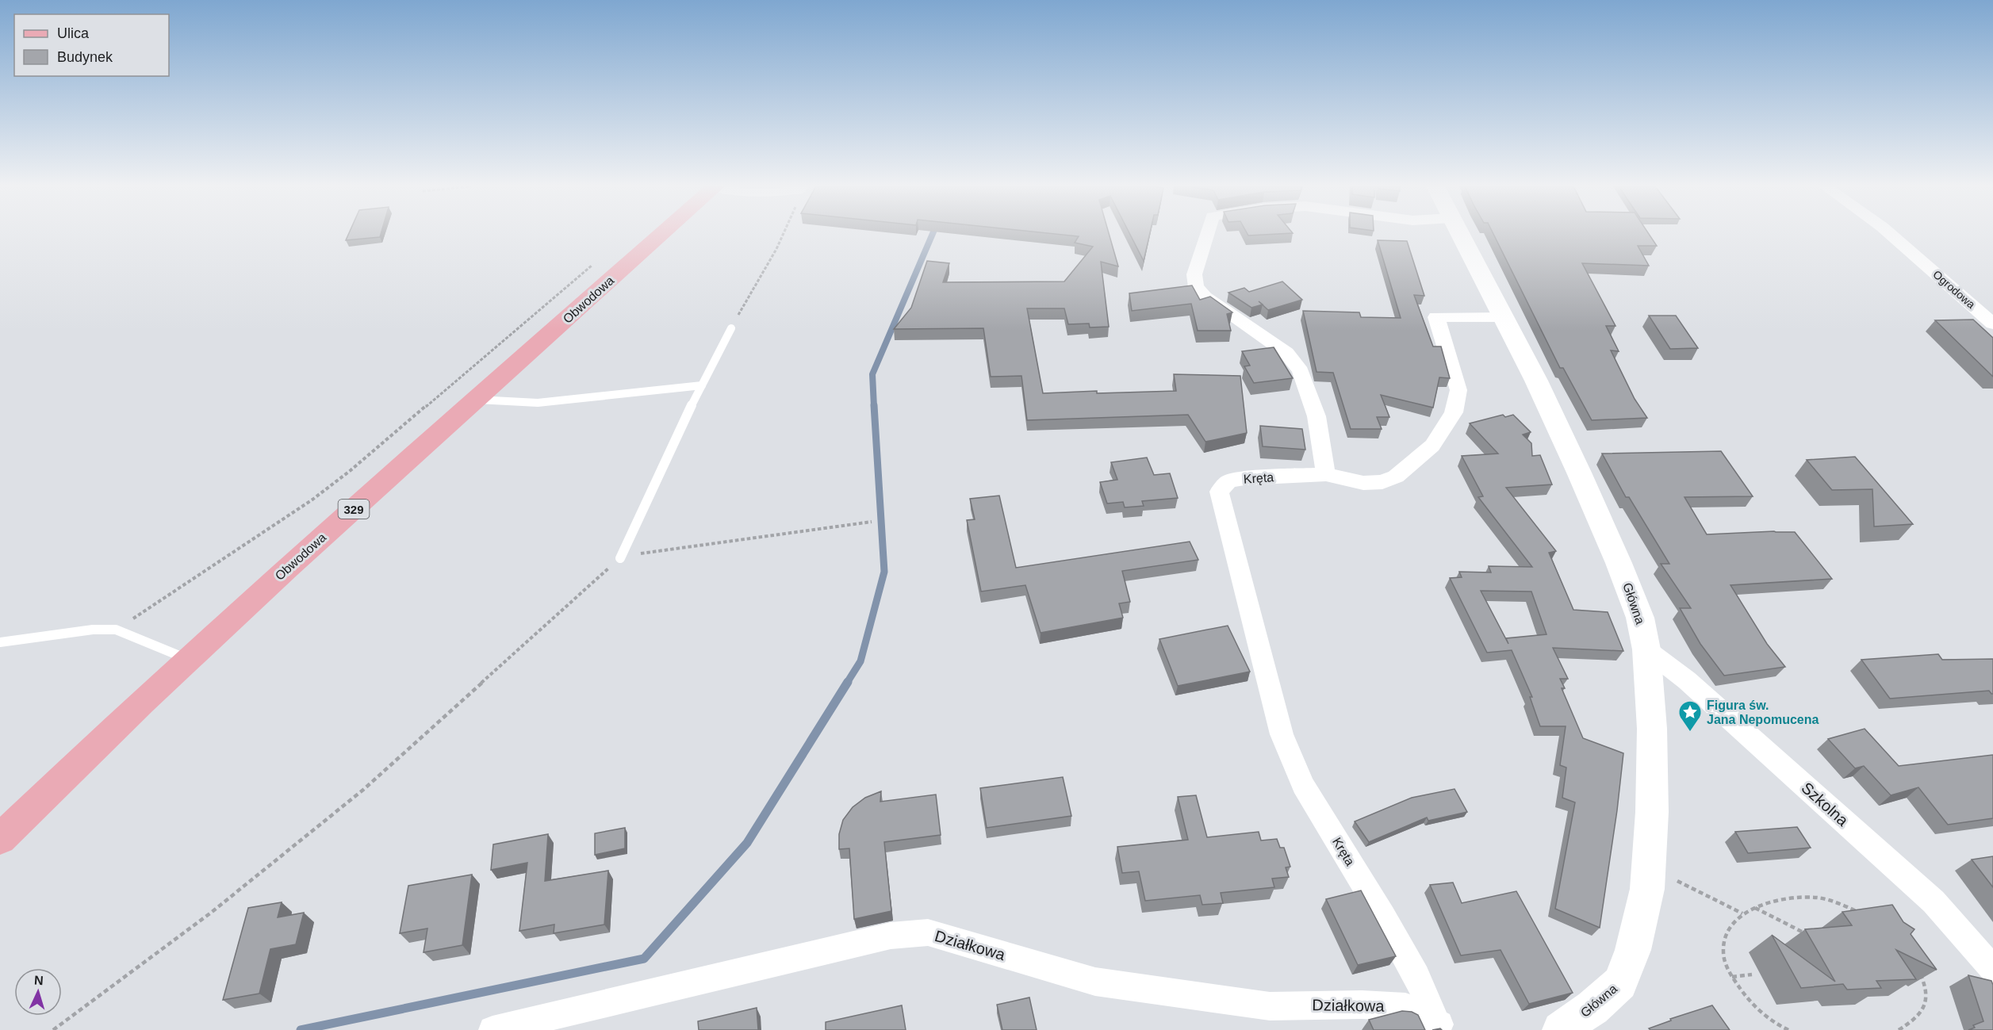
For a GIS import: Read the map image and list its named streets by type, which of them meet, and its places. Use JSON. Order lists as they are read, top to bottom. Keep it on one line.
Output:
{"streets":{"main road":["Obwodowa","329"],"street":["Ogrodowa","Kręta","Główna","Szkolna","Działkowa"]},"crossings":[["Kręta","Działkowa"],["Główna","Szkolna"]],"places":{"place":["Figura św. Jana Nepomucena"]},"legend":["Ulica","Budynek"],"north":"top"}
